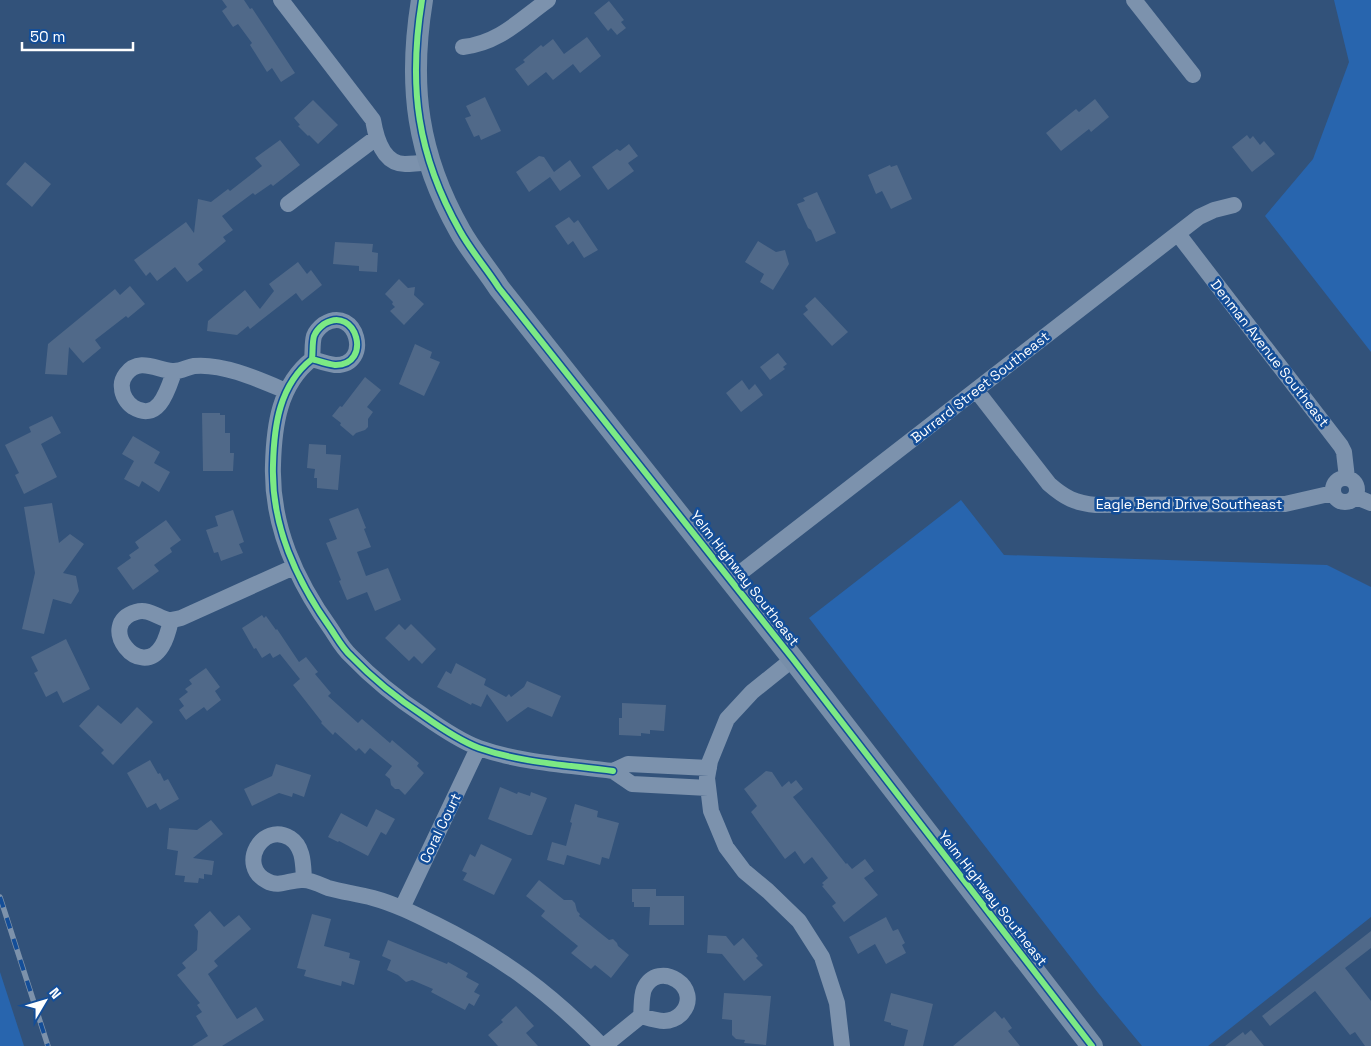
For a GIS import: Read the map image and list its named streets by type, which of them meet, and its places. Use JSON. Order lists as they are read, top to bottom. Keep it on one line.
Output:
{"streets":{"main road":["Yelm Highway Southeast"],"street":["Denman Avenue Southeast","Burrard Street Southeast","Eagle Bend Drive Southeast","Coral Court"]},"crossings":[["Denman Avenue Southeast","Burrard Street Southeast"],["Denman Avenue Southeast","Eagle Bend Drive Southeast"],["Burrard Street Southeast","Eagle Bend Drive Southeast"],["Burrard Street Southeast","Yelm Highway Southeast"]],"scale_bar":"50 m","north":"top right"}
